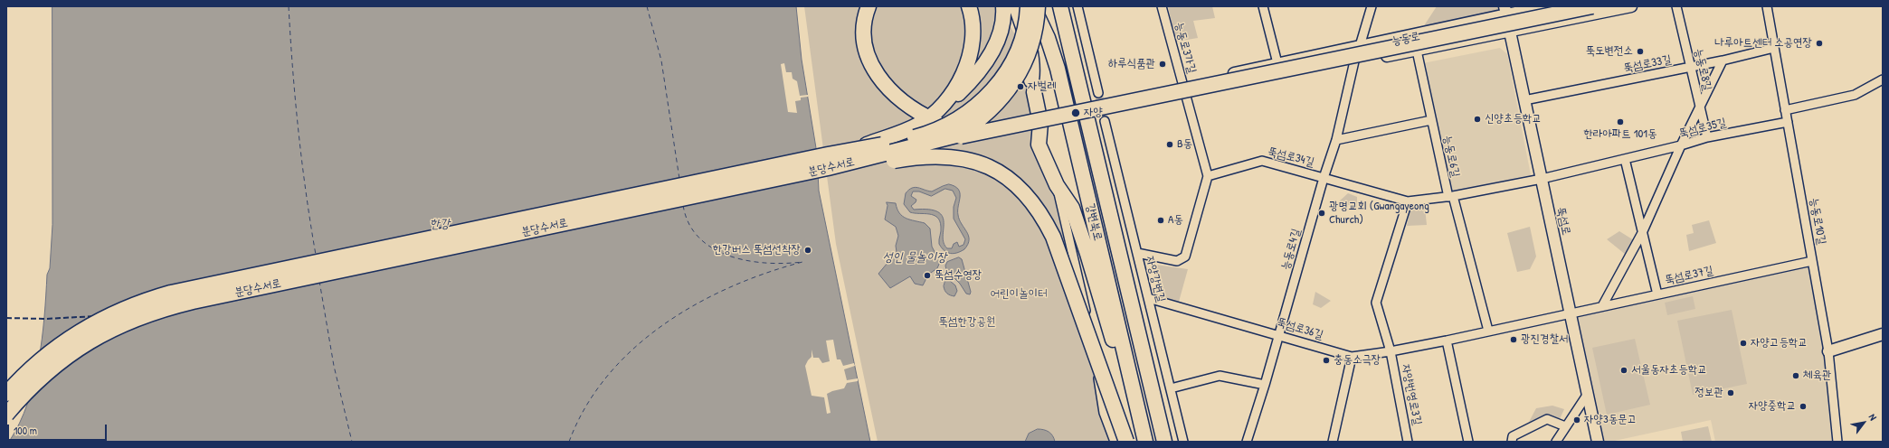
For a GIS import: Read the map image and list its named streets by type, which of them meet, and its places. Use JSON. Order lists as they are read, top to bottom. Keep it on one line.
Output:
{"streets":{"highway":["분당수서로","강변북로"],"main road":["능동로","뚝섬로"],"street":["능동로3가길","뚝섬로33길","능동로8길","뚝섬로35길","능동로6길","뚝섬로34길","능동로10길","능동로4길","뚝섬로37길","자양강변길","뚝섬로36길","자양번영로3길"]},"crossings":[["능동로","능동로3가길"],["능동로","능동로6길"],["능동로","뚝섬로"],["능동로","능동로4길"],["뚝섬로33길","능동로8길"],["뚝섬로33길","뚝섬로"],["뚝섬로33길","능동로10길"],["능동로8길","뚝섬로35길"],["뚝섬로35길","뚝섬로34길"],["뚝섬로35길","뚝섬로"],["뚝섬로35길","능동로10길"],["능동로6길","뚝섬로34길"],["뚝섬로34길","뚝섬로"],["뚝섬로34길","능동로4길"],["뚝섬로","뚝섬로37길"],["뚝섬로","뚝섬로36길"],["능동로10길","뚝섬로37길"],["능동로4길","뚝섬로36길"],["뚝섬로37길","뚝섬로36길"],["자양강변길","뚝섬로36길"],["뚝섬로36길","자양번영로3길"]],"water":["한강","성인 물놀이장"],"parks":["어린이놀이터","뚝섬한강공원"],"places":["나루아트센터 소공연장","뚝도변전소","하루식품관","자벌레","자양","신양초등학교","한라아파트 101동","B동","광명교회 (Gwangayeong Church)","A동","한강버스 뚝섬선착장","뚝섬수영장","광진경찰서","자양고등학교","충동소극장","서울동자초등학교","체육관","정보관","자양중학교","자양3동문고"],"scale_bar":"100 m","north":"top right"}
